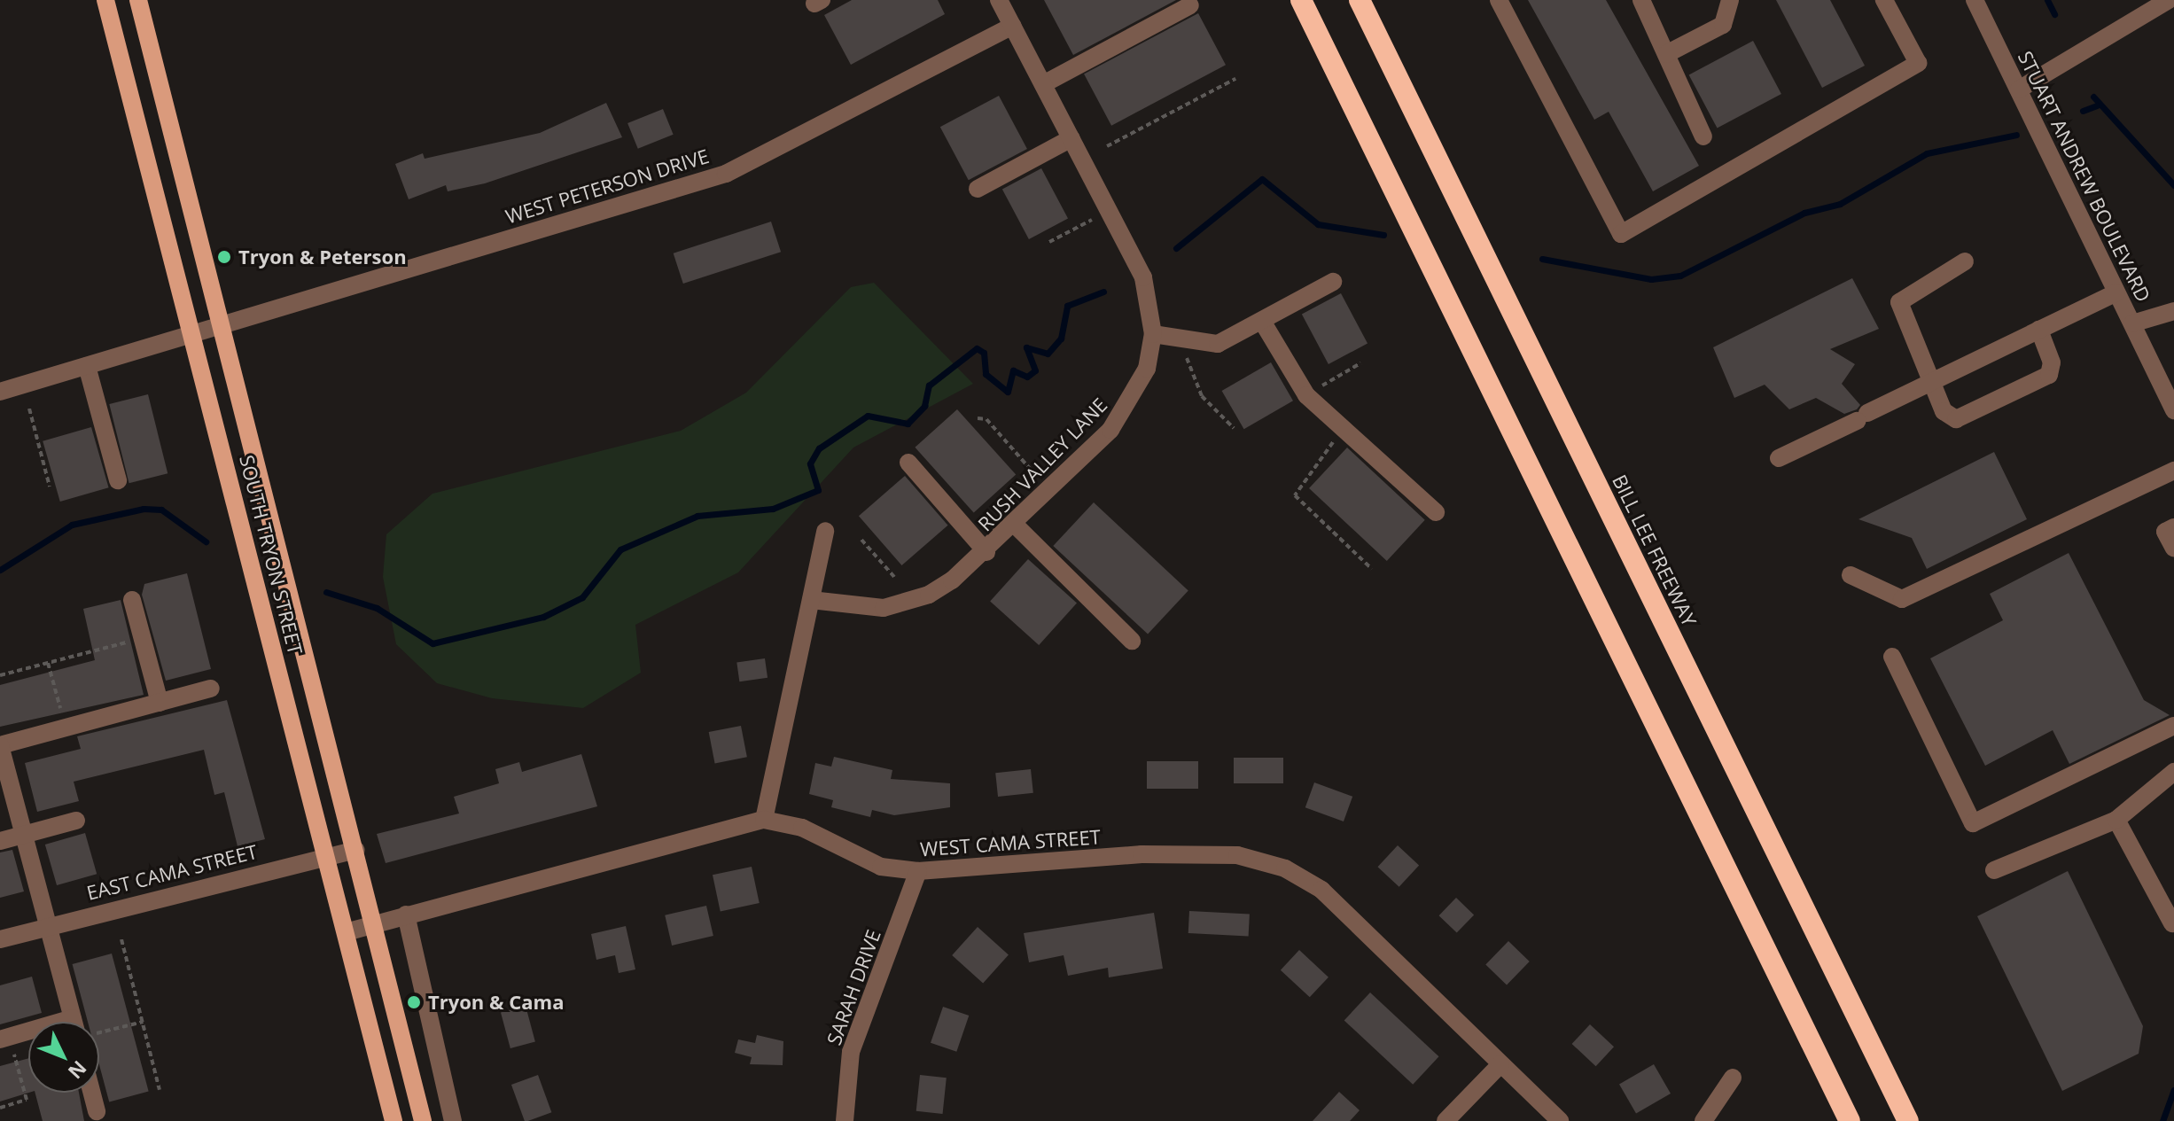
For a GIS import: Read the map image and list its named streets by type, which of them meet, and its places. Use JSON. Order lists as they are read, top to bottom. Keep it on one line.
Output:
{"streets":{"highway":["BILL LEE FREEWAY"],"main road":["SOUTH TRYON STREET"],"street":["STUART ANDREW BOULEVARD","WEST PETERSON DRIVE","RUSH VALLEY LANE","WEST CAMA STREET","EAST CAMA STREET","SARAH DRIVE"]},"crossings":[["WEST PETERSON DRIVE","RUSH VALLEY LANE"],["WEST PETERSON DRIVE","SOUTH TRYON STREET"],["SOUTH TRYON STREET","WEST CAMA STREET"],["SOUTH TRYON STREET","EAST CAMA STREET"],["WEST CAMA STREET","SARAH DRIVE"]],"places":["Tryon & Peterson","Tryon & Cama"],"north":"bottom right"}
